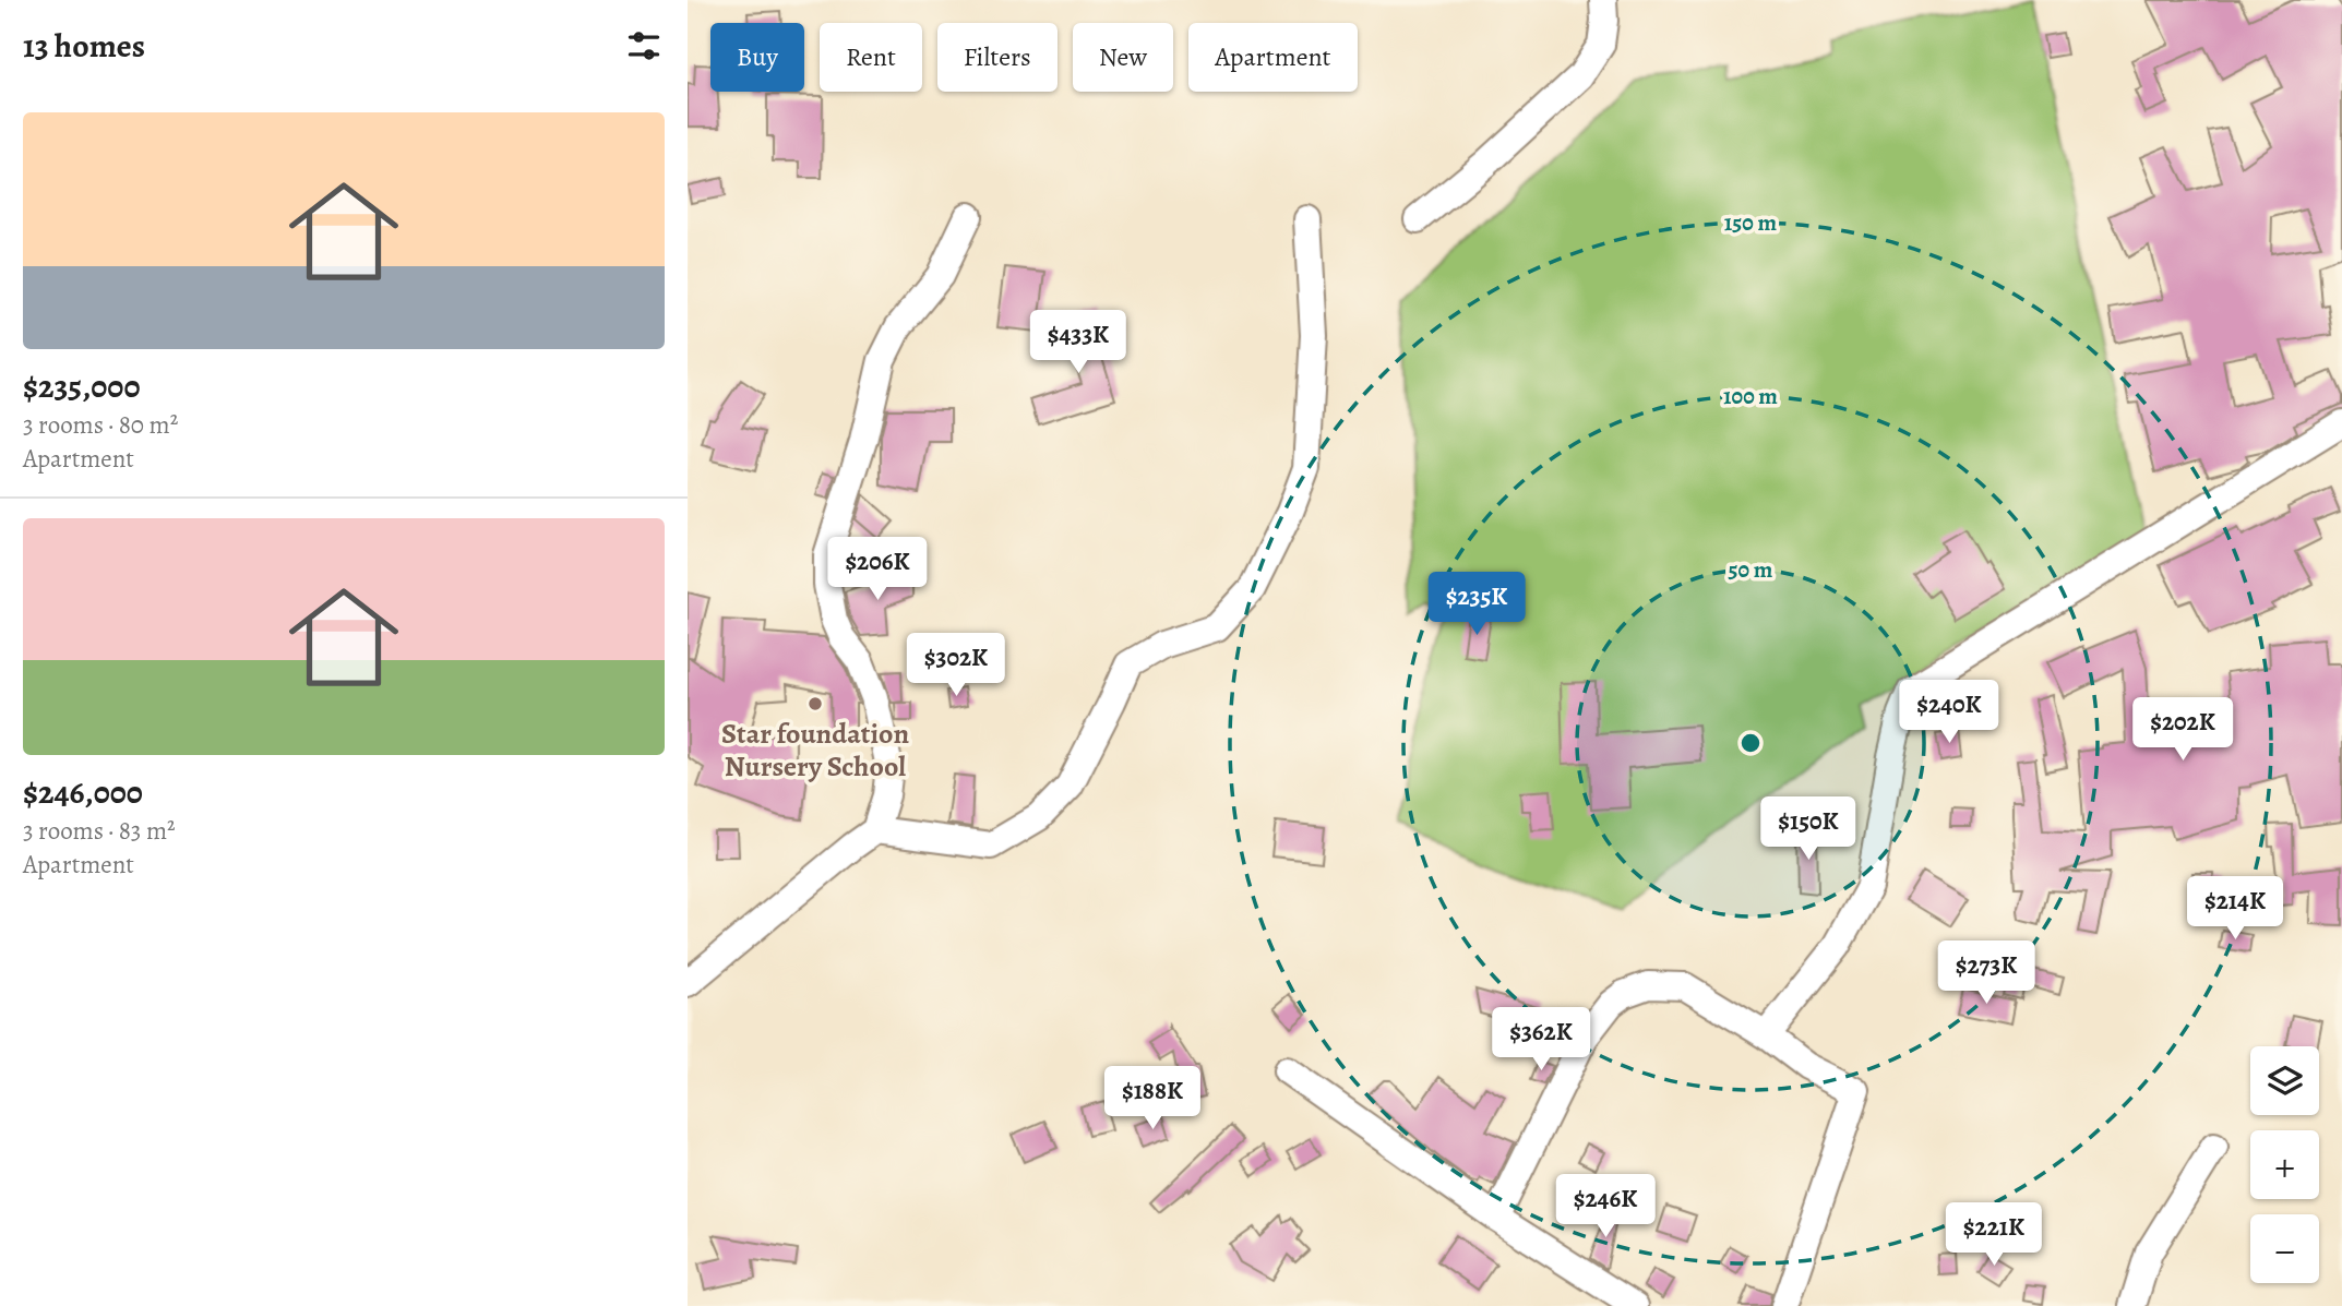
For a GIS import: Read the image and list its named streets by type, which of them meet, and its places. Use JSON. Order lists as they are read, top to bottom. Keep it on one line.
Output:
{"places":["Star foundation Nursery School"],"page":{"heading":"13 homes","chip":["Buy","Rent","Filters","New","Apartment"],"list":[{"name":"$235,000","note":"3 rooms · 80 m² · Apartment"},{"name":"$246,000","note":"3 rooms · 83 m² · Apartment"}],"price":["$433K","$206K","$235K","$302K","$240K","$202K","$150K","$214K","$273K","$362K","$188K","$246K","$221K"],"map_buttons":["+","−"]},"rings":["150 m","100 m","50 m"]}
